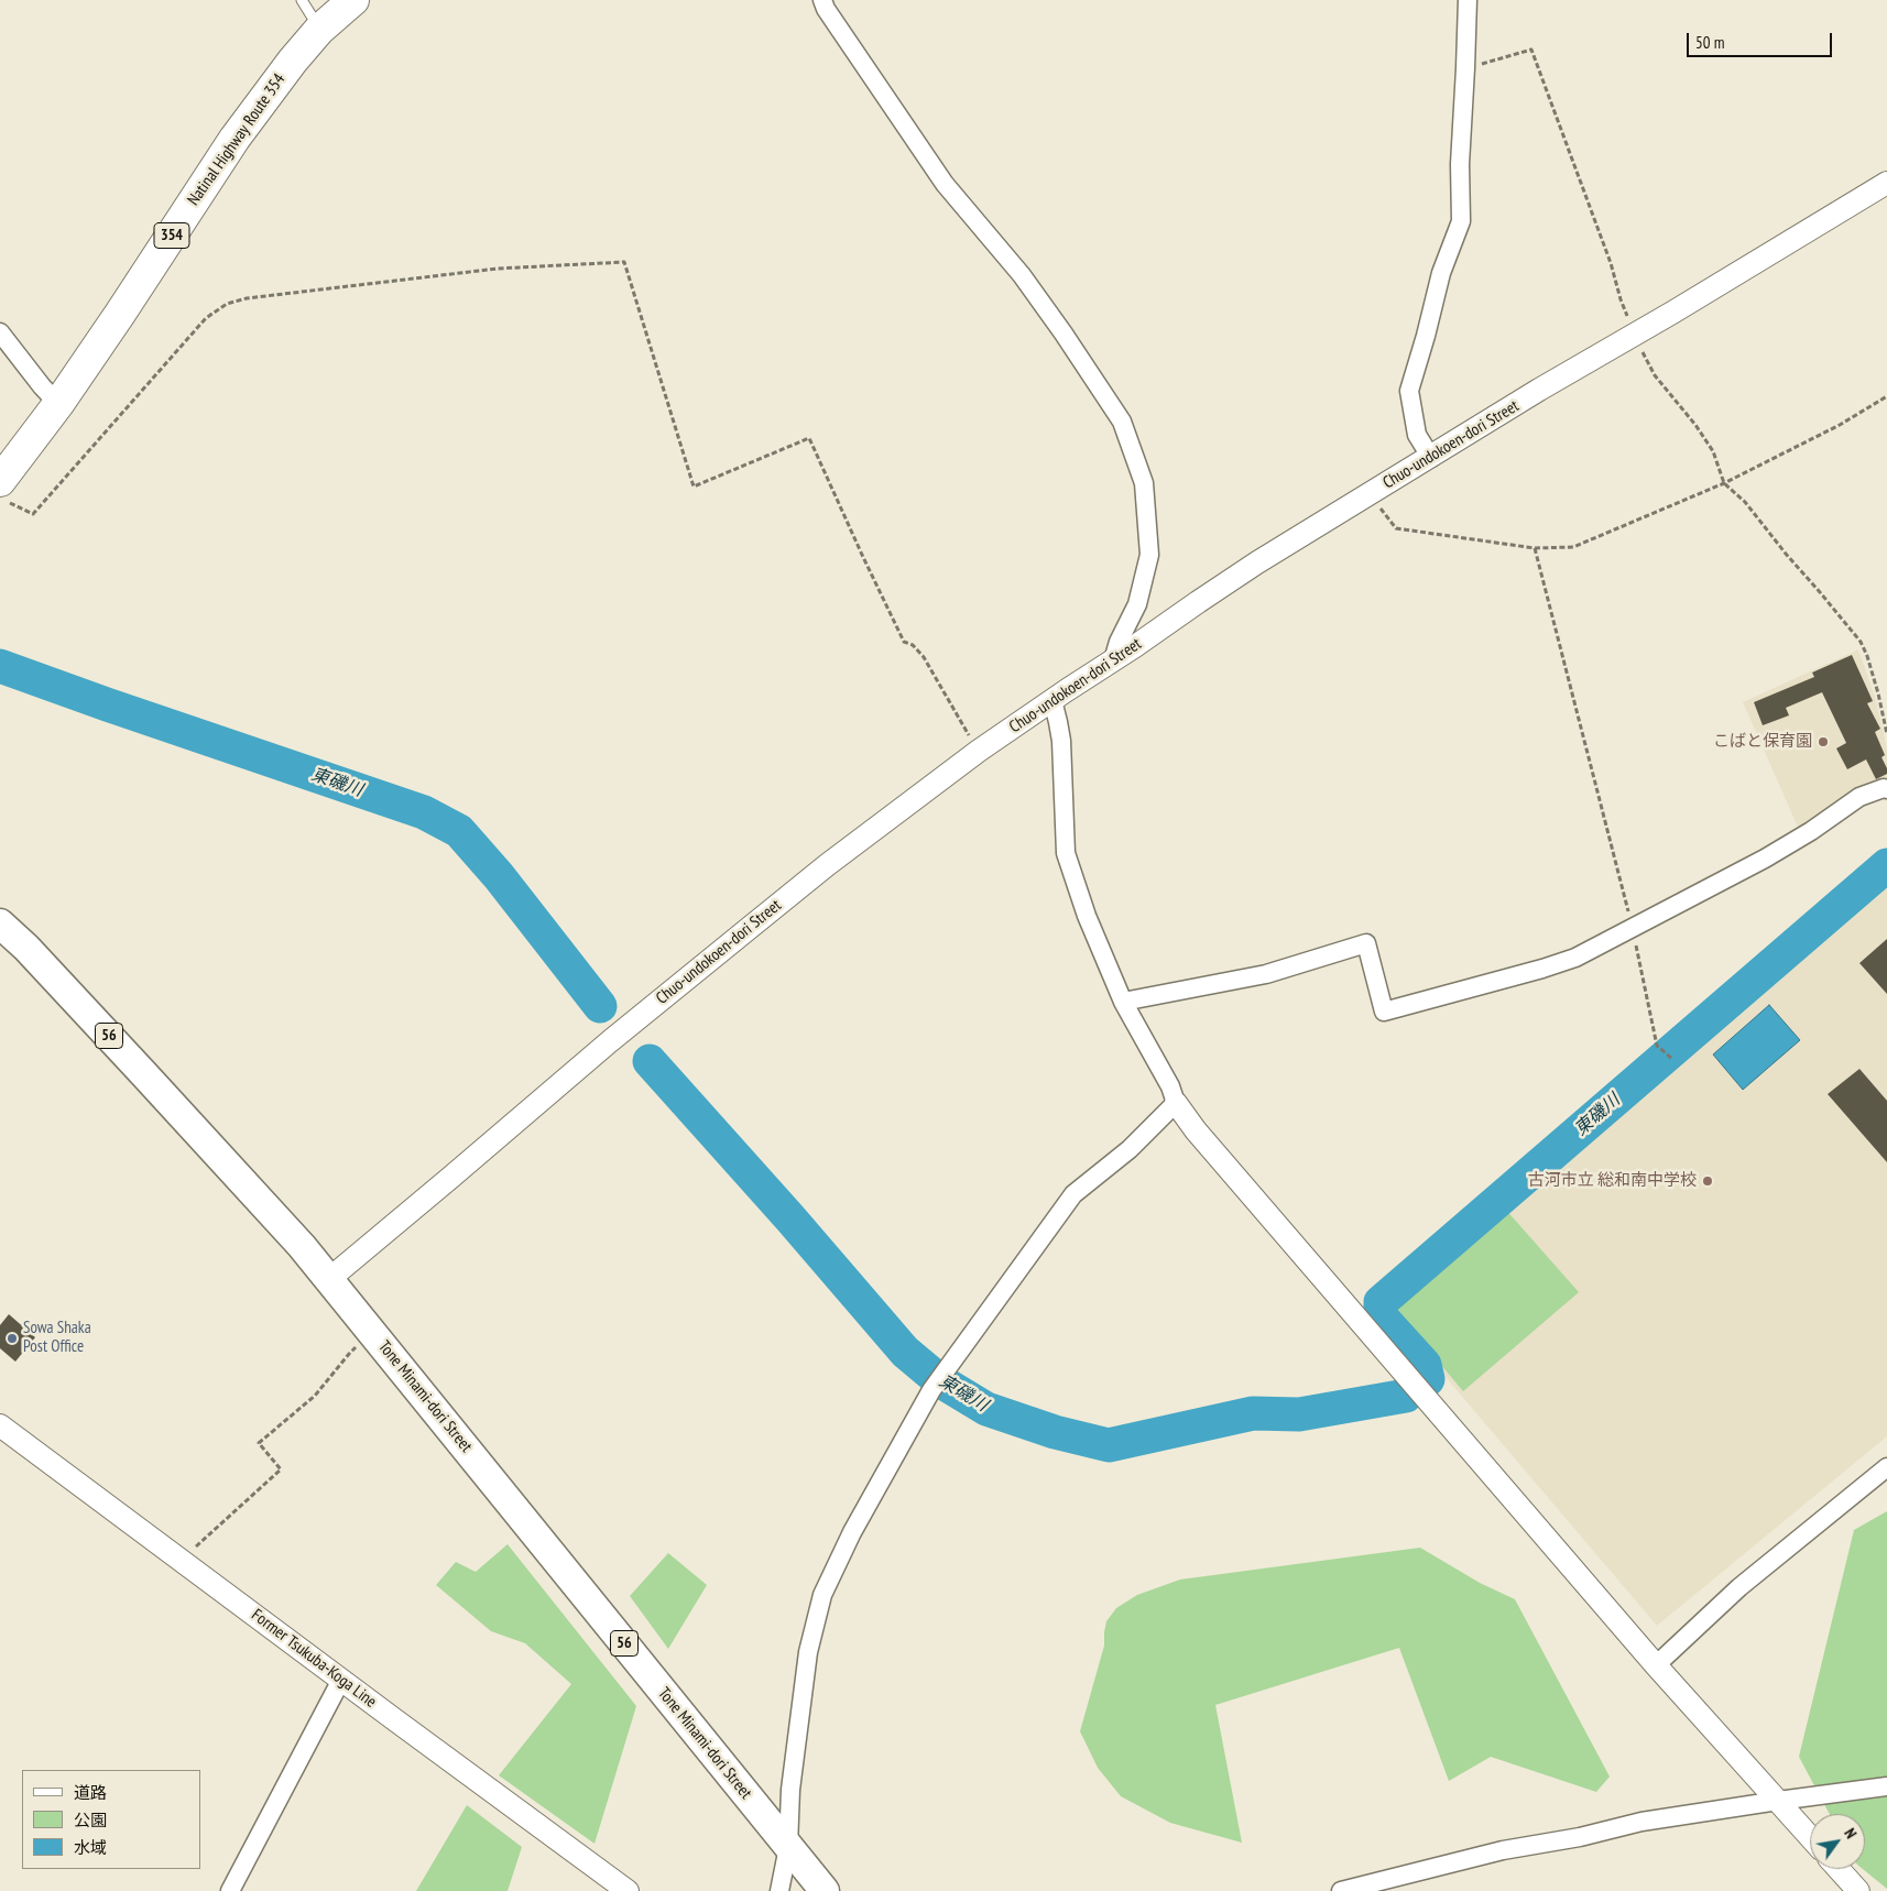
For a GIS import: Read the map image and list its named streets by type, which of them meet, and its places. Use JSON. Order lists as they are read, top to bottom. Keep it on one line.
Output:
{"streets":{"highway":["Natinal Highway Route 354","354"],"main road":["56","Tone Minami-dori Street"],"street":["Chuo-undokoen-dori Street","Former Tsukuba-Koga Line"]},"crossings":[["Chuo-undokoen-dori Street","Tone Minami-dori Street"]],"water":["東磯川"],"places":["こばと保育園","古河市立 総和南中学校","Sowa Shaka Post Office"],"legend":["道路","公園","水域"],"scale_bar":"50 m","north":"top right"}
